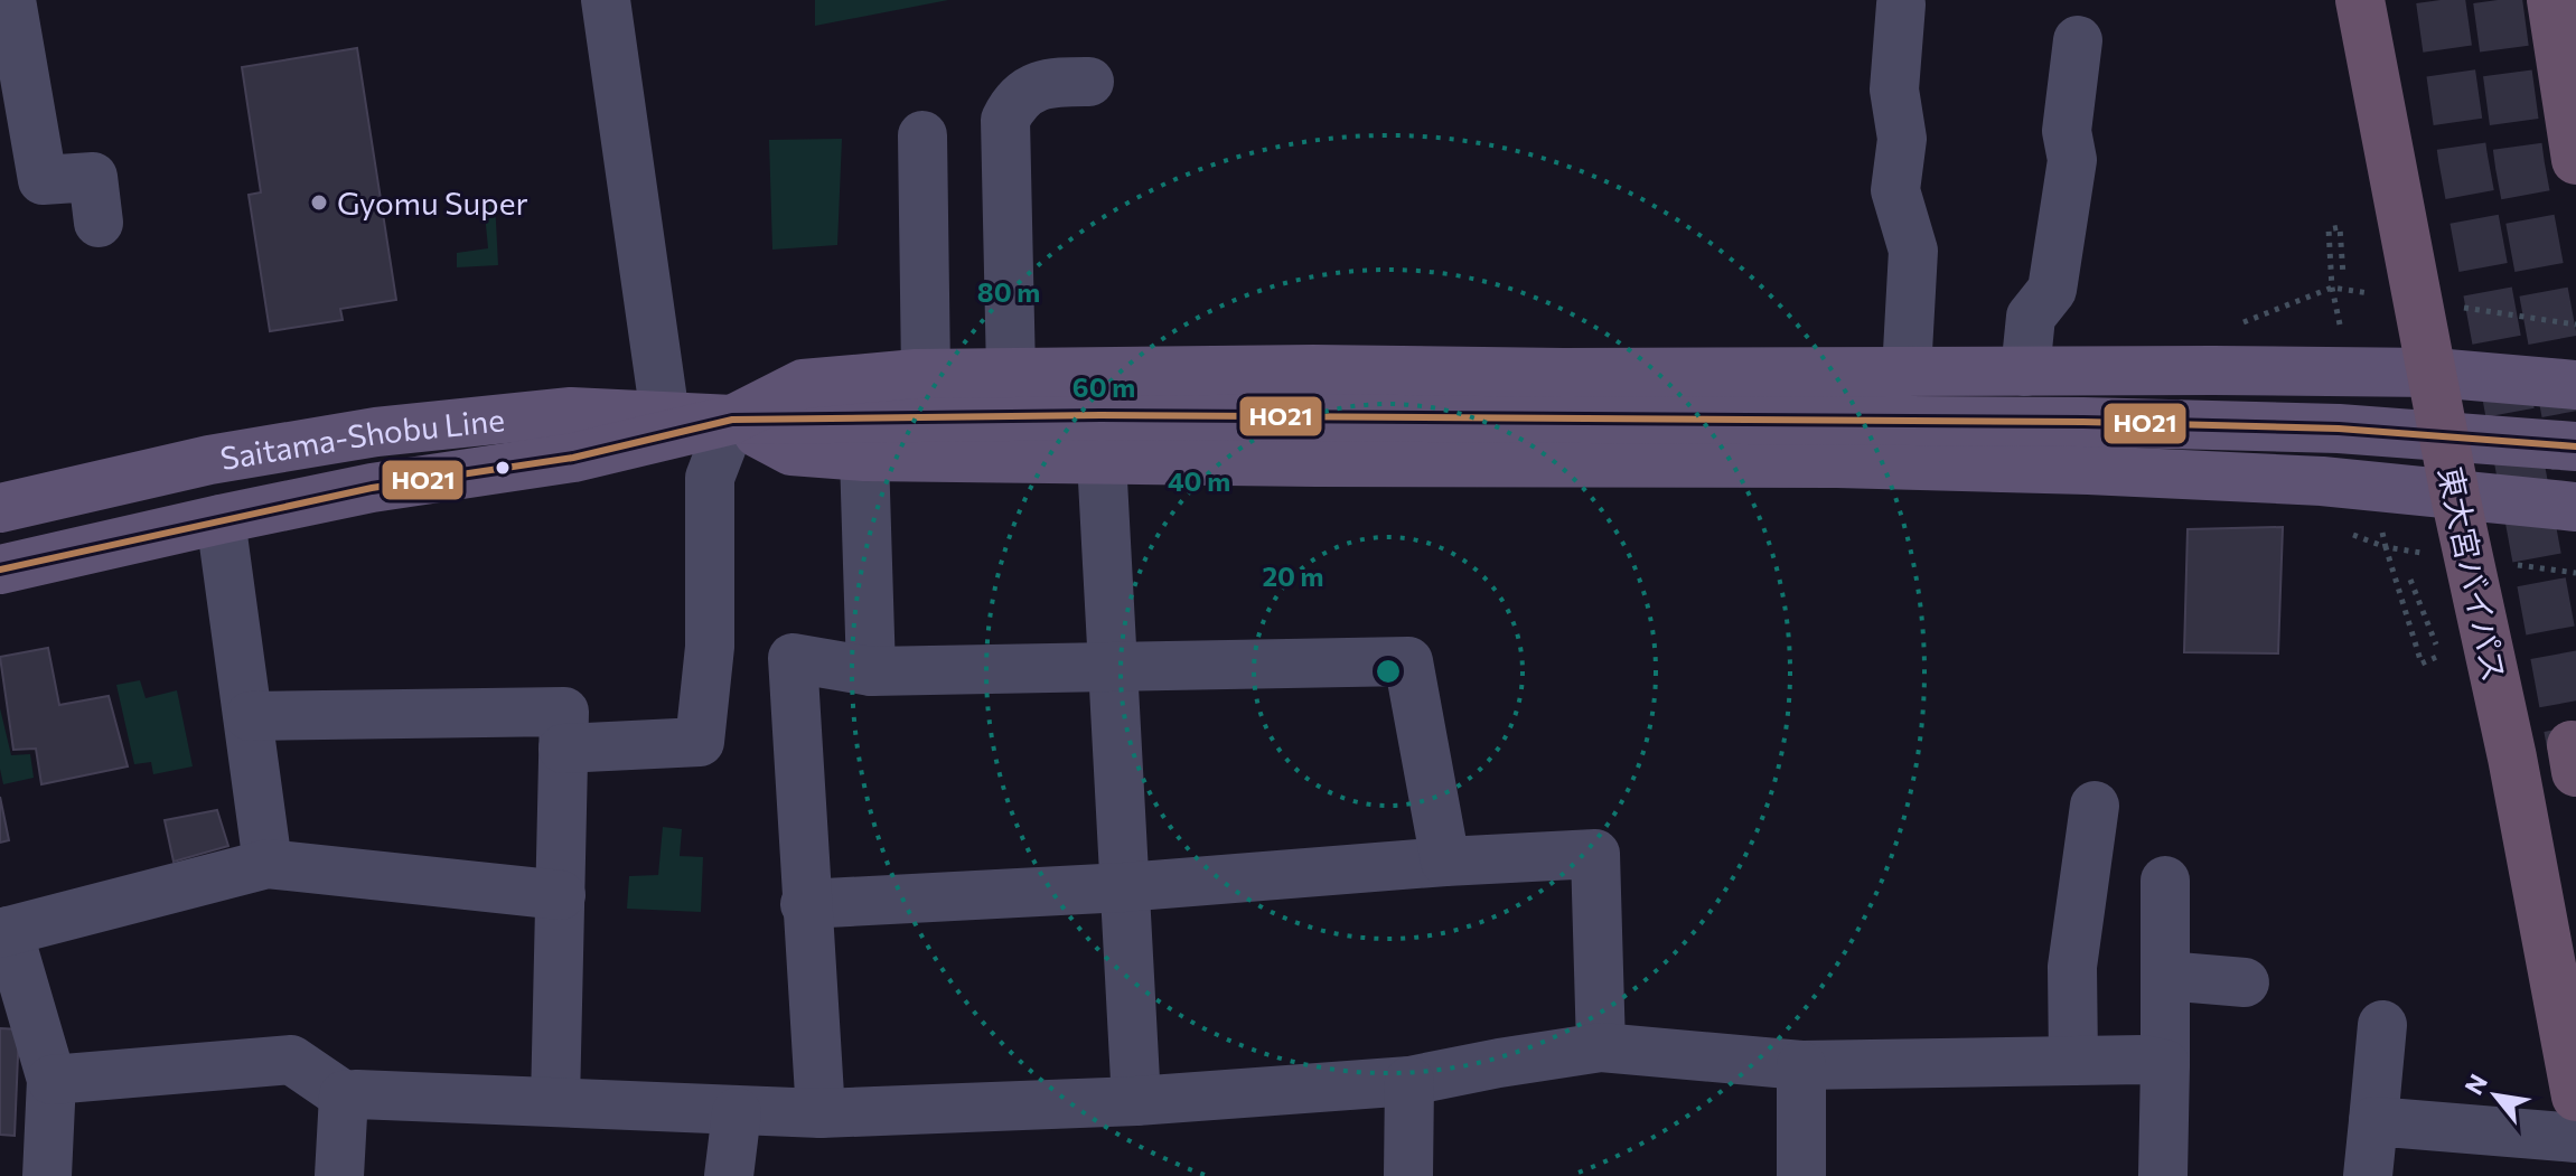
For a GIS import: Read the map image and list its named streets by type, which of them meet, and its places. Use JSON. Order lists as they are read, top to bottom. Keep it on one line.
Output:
{"streets":{"highway":["東大宮バイパス"],"main road":["Saitama-Shobu Line"]},"places":["Gyomu Super"],"lines":["transit line HO21"],"north":"top left","rings":["80 m","60 m","40 m","20 m"]}
